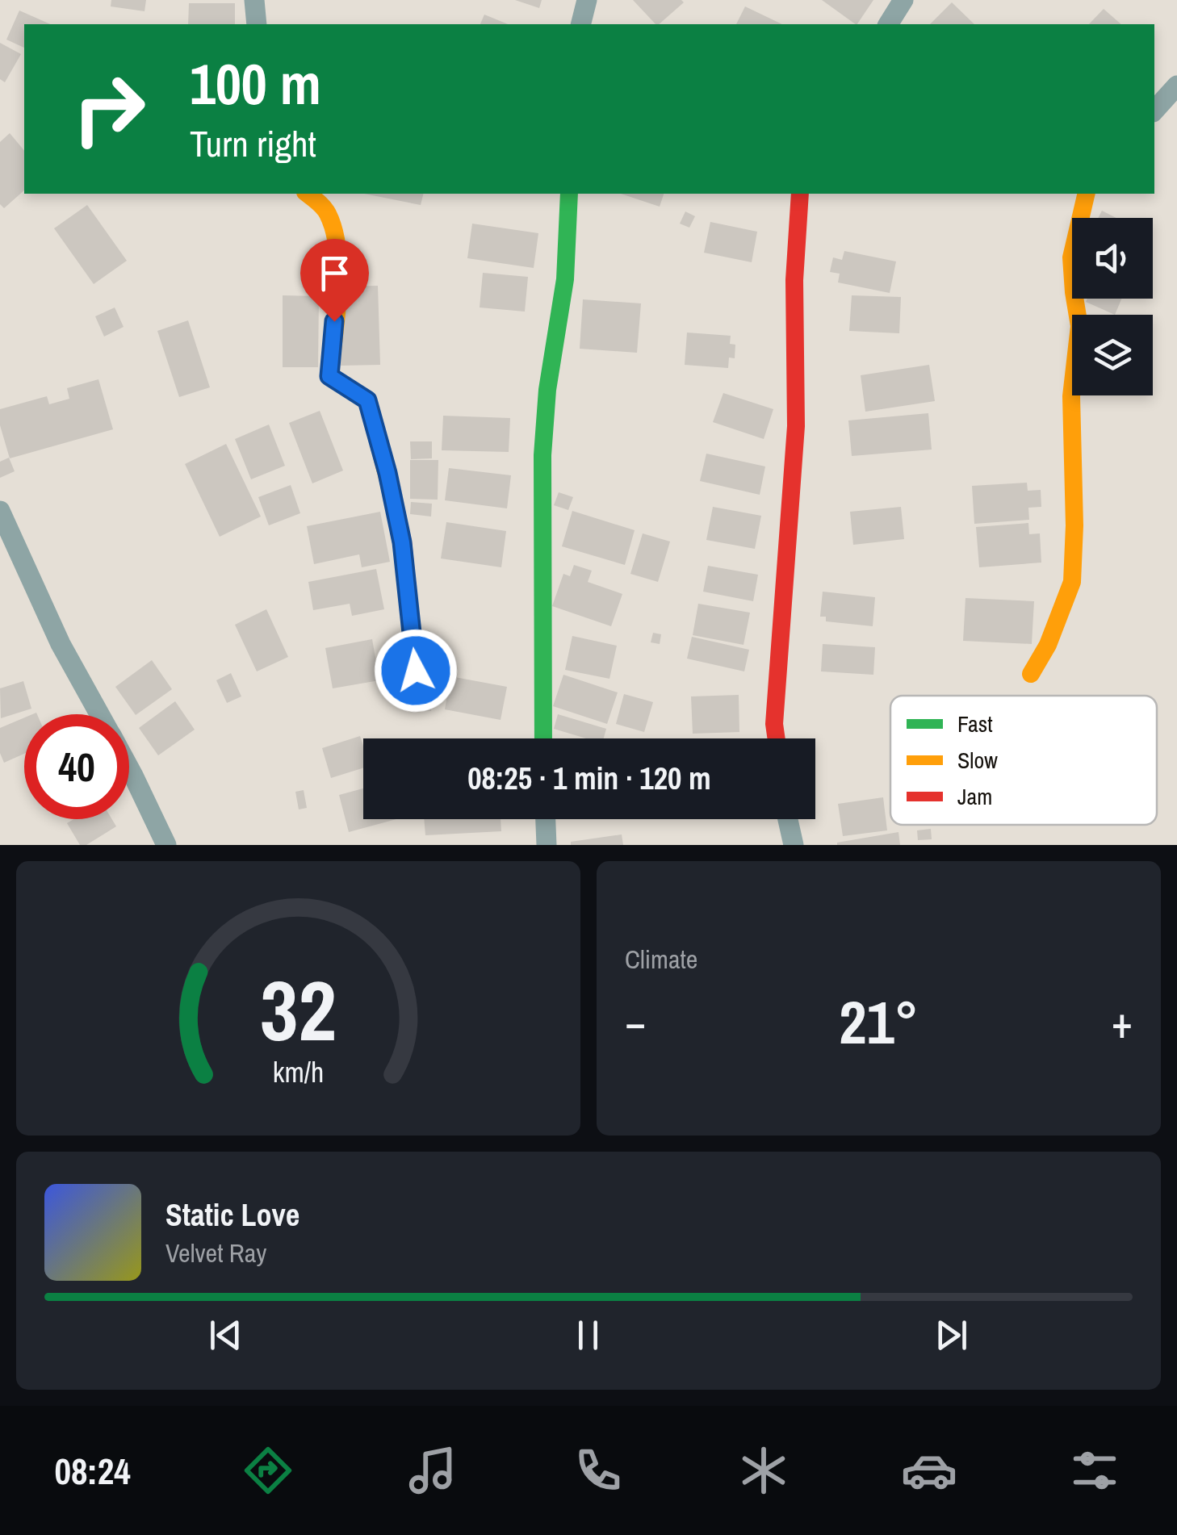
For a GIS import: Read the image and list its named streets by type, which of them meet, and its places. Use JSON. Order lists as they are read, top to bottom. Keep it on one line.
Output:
{"legend":["Fast","Slow","Jam"],"page":{"turn":["100 m","Turn right"],"limit":"40","trip":"08:25 · 1 min · 120 m","tile":"Climate","heat":["−","21°","+"],"song":["Static Love","Velvet Ray"],"tabs":"08:24","gauge":["32","km/h"]}}
